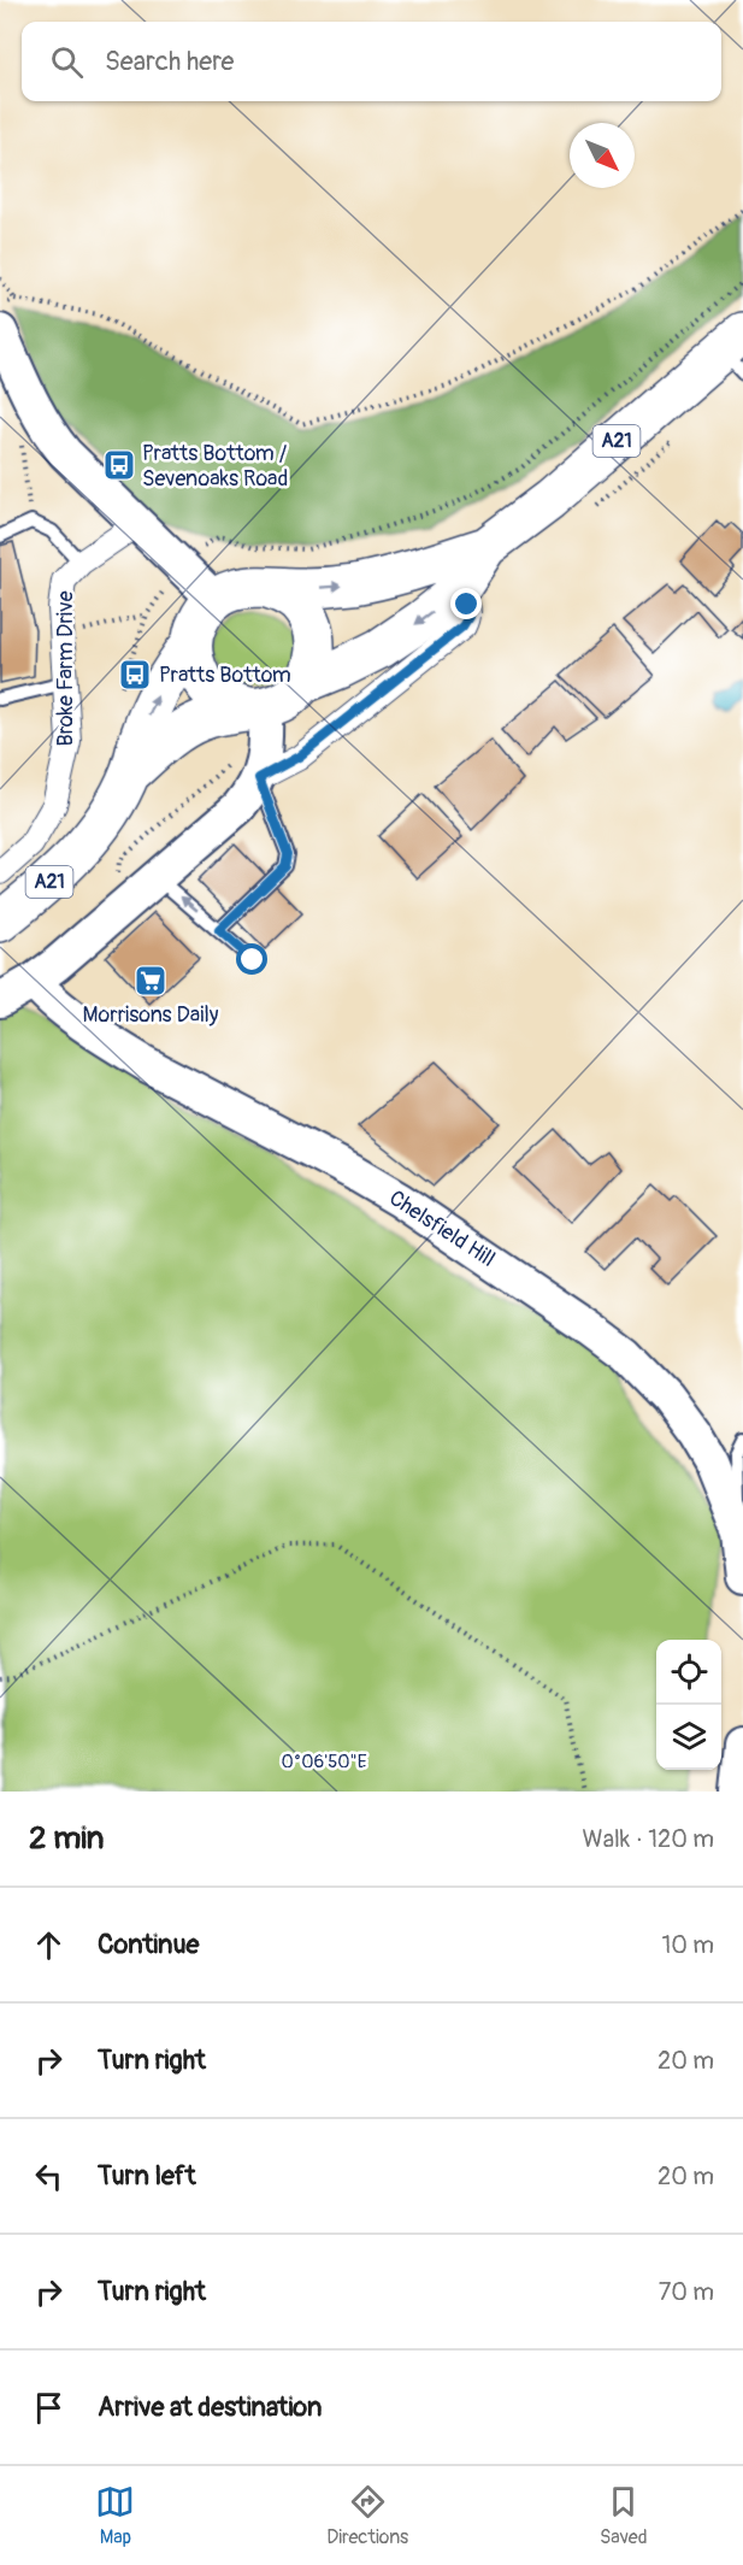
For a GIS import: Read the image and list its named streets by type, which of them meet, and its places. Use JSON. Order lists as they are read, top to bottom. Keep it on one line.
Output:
{"streets":{"highway":["A21"],"street":["Broke Farm Drive","Chelsfield Hill"]},"places":{"bus stop":["Pratts Bottom / Sevenoaks Road","Pratts Bottom"],"supermarket":["Morrisons Daily"]},"north":"bottom right","page":{"search":"Search here","heading":["2 min","Walk · 120 m"],"list":[["Continue","10 m"],["Turn right","20 m"],["Turn left","20 m"],["Turn right","70 m"],"Arrive at destination"],"nav":["Map","Directions","Saved"]},"coordinates":["0°06'50\"E"]}
